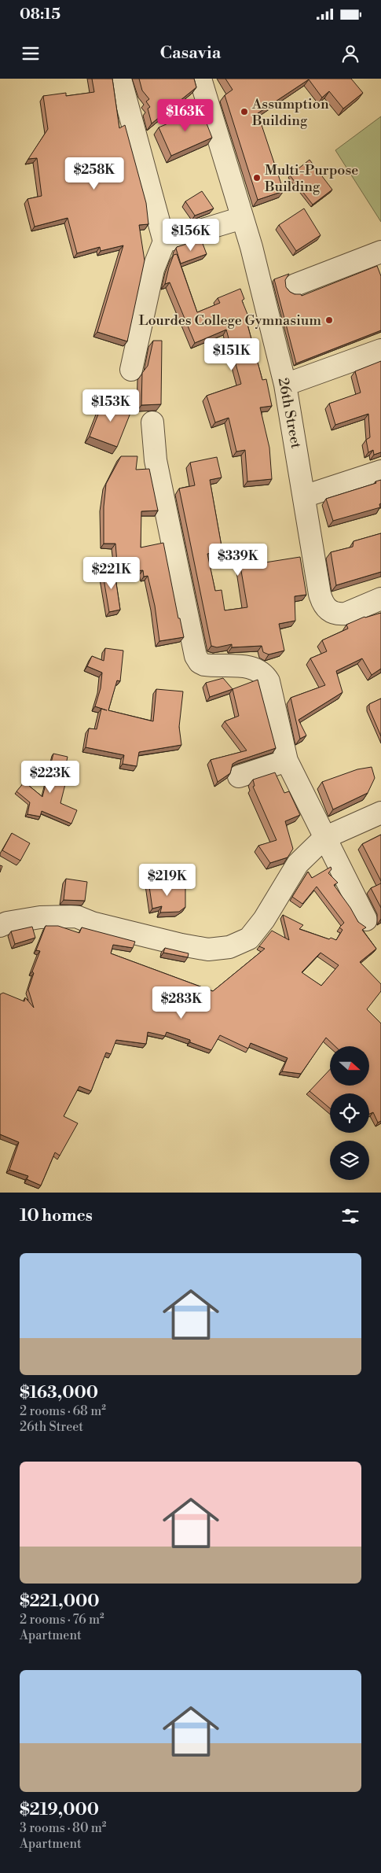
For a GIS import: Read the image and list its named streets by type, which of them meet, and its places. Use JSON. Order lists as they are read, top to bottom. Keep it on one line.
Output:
{"streets":{"street":["26th Street"]},"places":["Assumption Building","Multi-Purpose Building","Lourdes College Gymnasium"],"north":"right","page":{"status":"08:15","header":"Casavia","price":["$163K","$258K","$156K","$151K","$153K","$339K","$221K","$223K","$219K","$283K"],"heading":"10 homes","list":[{"name":"$163,000","note":"2 rooms · 68 m² · 26th Street"},{"name":"$221,000","note":"2 rooms · 76 m² · Apartment"},{"name":"$219,000","note":"3 rooms · 80 m² · Apartment"}]}}
